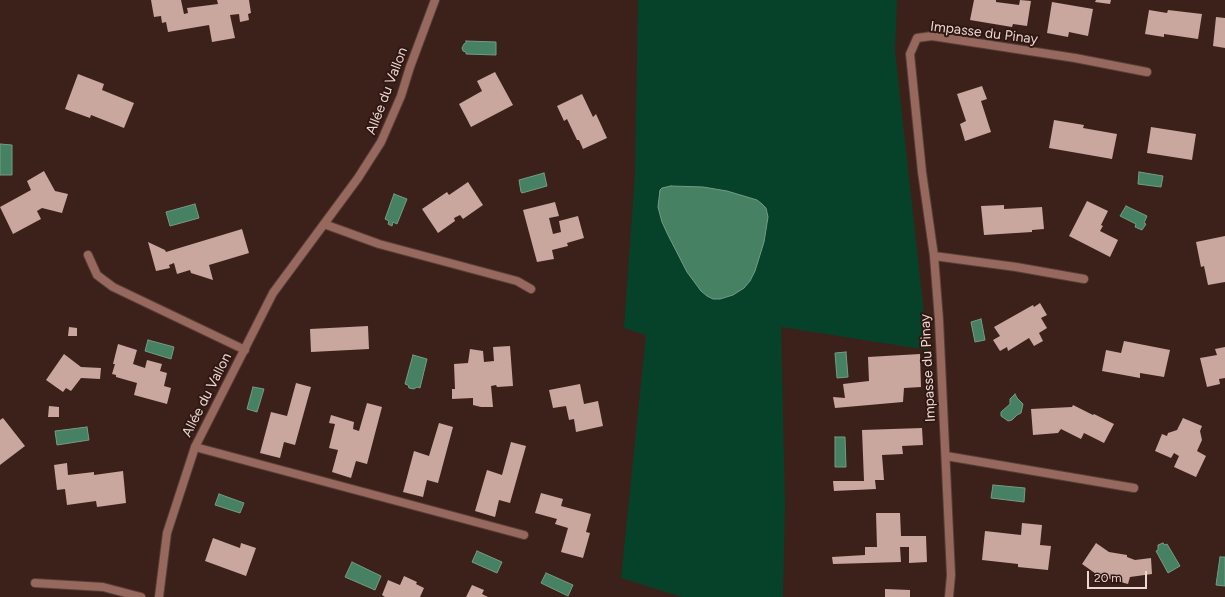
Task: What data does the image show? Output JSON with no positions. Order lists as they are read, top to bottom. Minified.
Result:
{"streets":{"street":["Impasse du Pinay","Allée du Vallon"]},"scale_bar":"20 m"}
